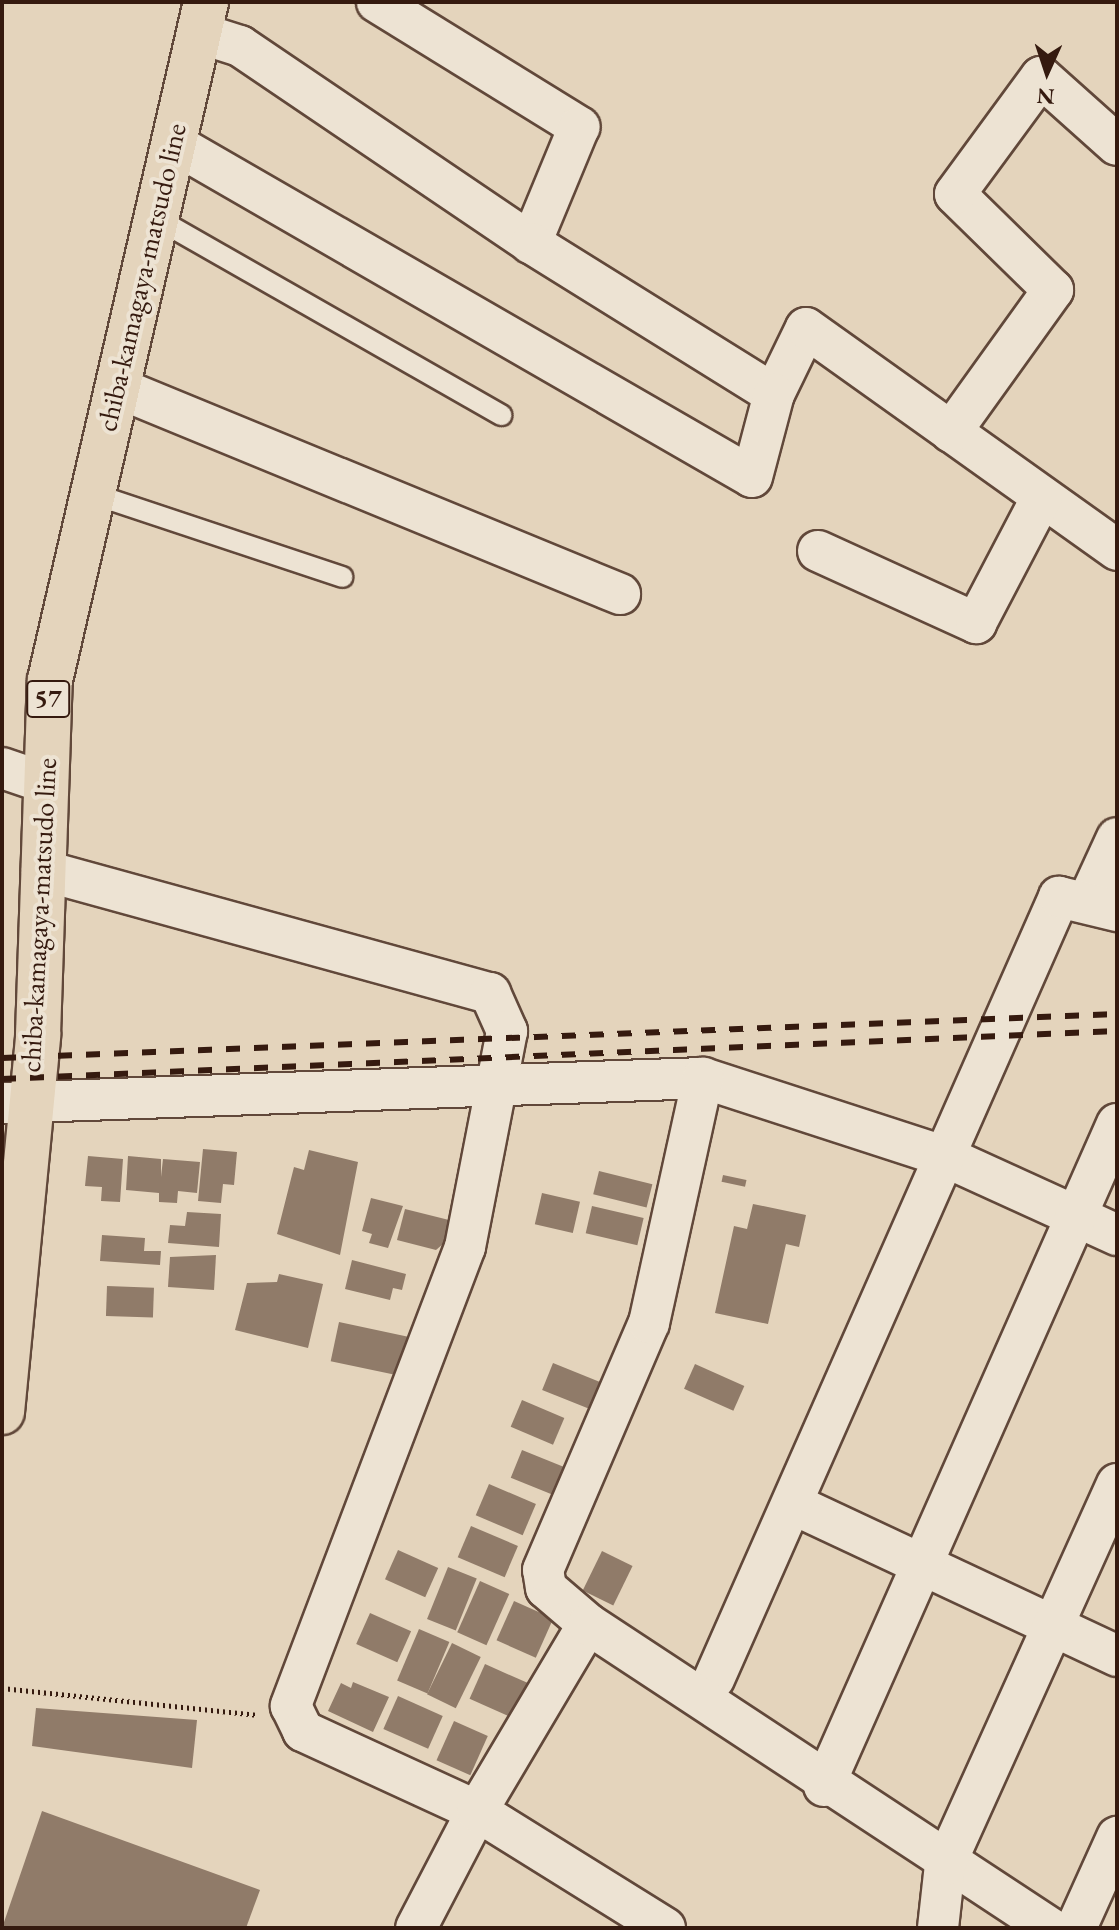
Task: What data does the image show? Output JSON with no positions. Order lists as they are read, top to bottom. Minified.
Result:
{"streets":{"main road":["chiba-kamagaya-matsudo line","57"]},"north":"bottom"}
